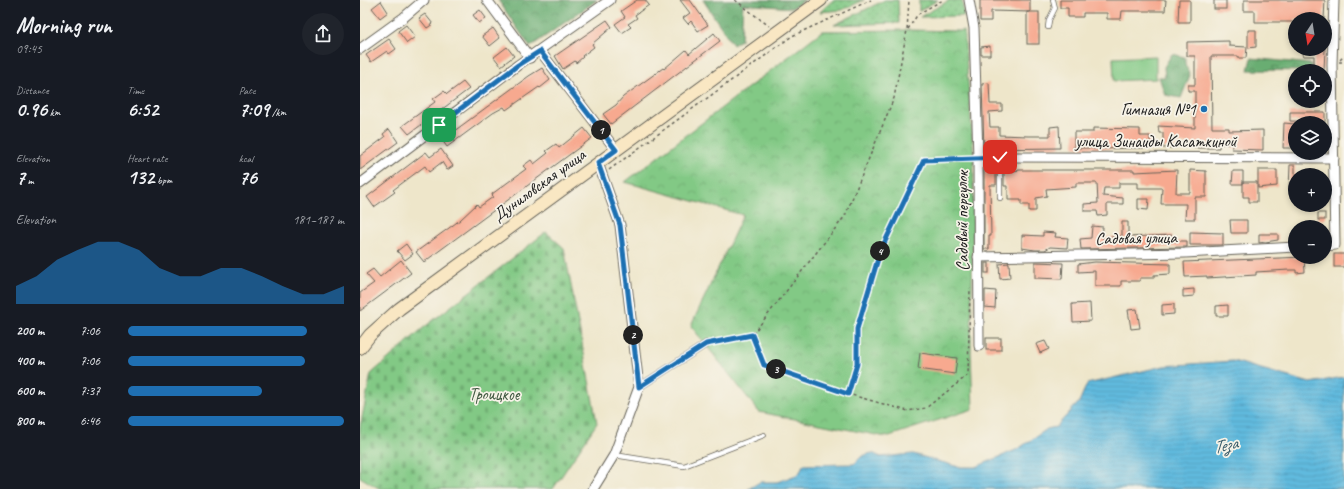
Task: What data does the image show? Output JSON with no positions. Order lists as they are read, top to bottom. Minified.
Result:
{"streets":{"main road":["Дуниловская улица"],"street":["улица Зинаиды Касаткиной","Садовый переулок","Садовая улица"]},"crossings":[["улица Зинаиды Касаткиной","Садовый переулок"],["Садовый переулок","Садовая улица"]],"water":["Теза"],"parks":["Троицкое"],"places":["Гимназия №1"],"north":"bottom","page":{"heading":["Morning run","09:45"],"map_buttons":["+","−"],"stats":[["Distance","0.96 km"],["Time","6:52"],["Pace","7:09 /km"],["Elevation","7 m"],["Heart rate","132 bpm"],["kcal","76"]],"pins":["1","4","2","3"],"chart":["Elevation","181–187 m"],"list":[{"name":"200 m","note":"7:06"},{"name":"400 m","note":"7:06"},{"name":"600 m","note":"7:37"},{"name":"800 m","note":"6:46"}]}}
